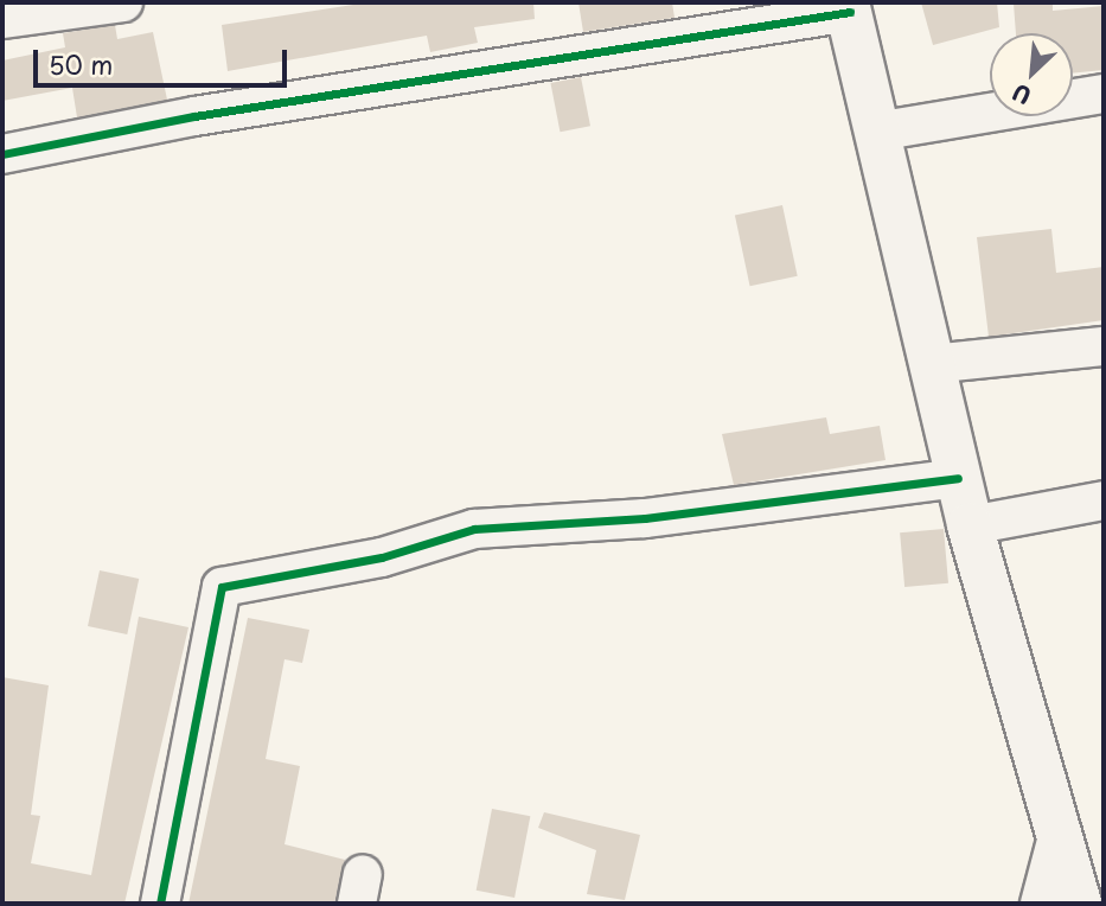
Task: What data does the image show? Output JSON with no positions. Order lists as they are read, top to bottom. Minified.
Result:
{"scale_bar":"50 m","north":"bottom left"}
